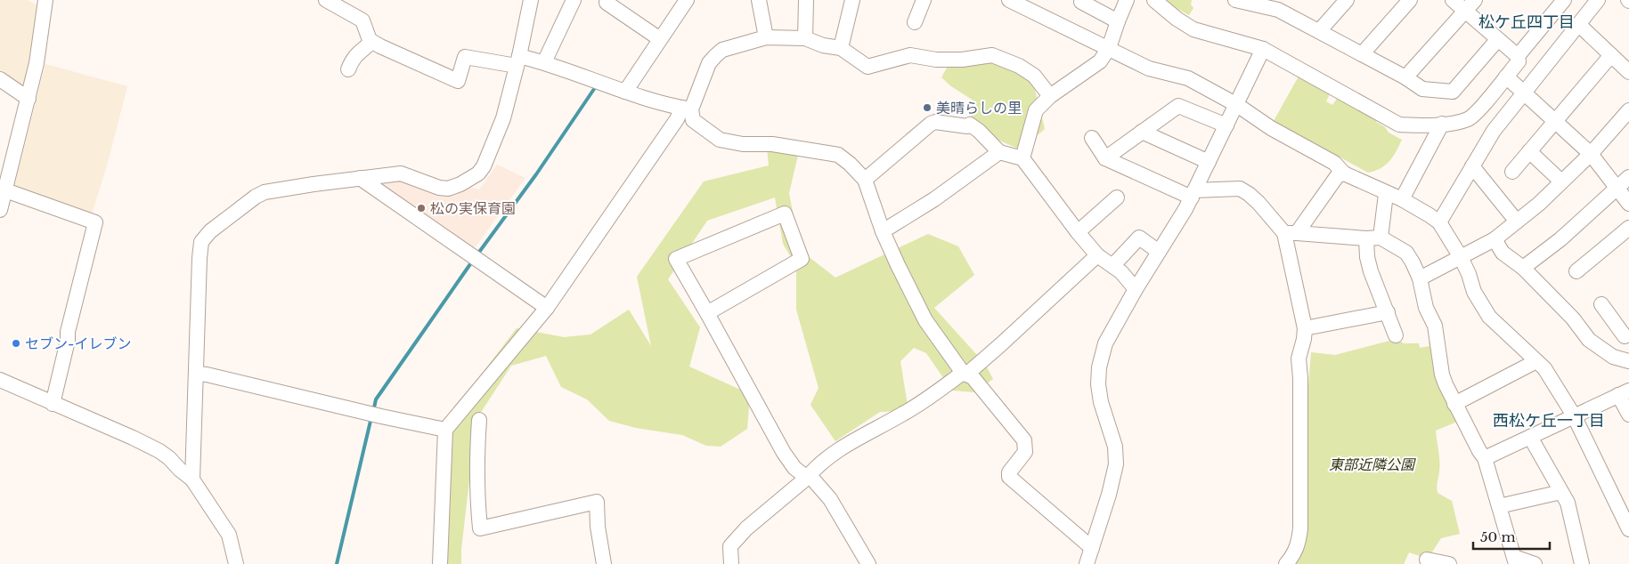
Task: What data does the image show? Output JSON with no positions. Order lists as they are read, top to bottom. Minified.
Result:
{"districts":["松ケ丘四丁目","西松ケ丘一丁目"],"parks":["東部近隣公園"],"places":["美晴らしの里","松の実保育園","セブン-イレブン"],"scale_bar":"50 m"}
